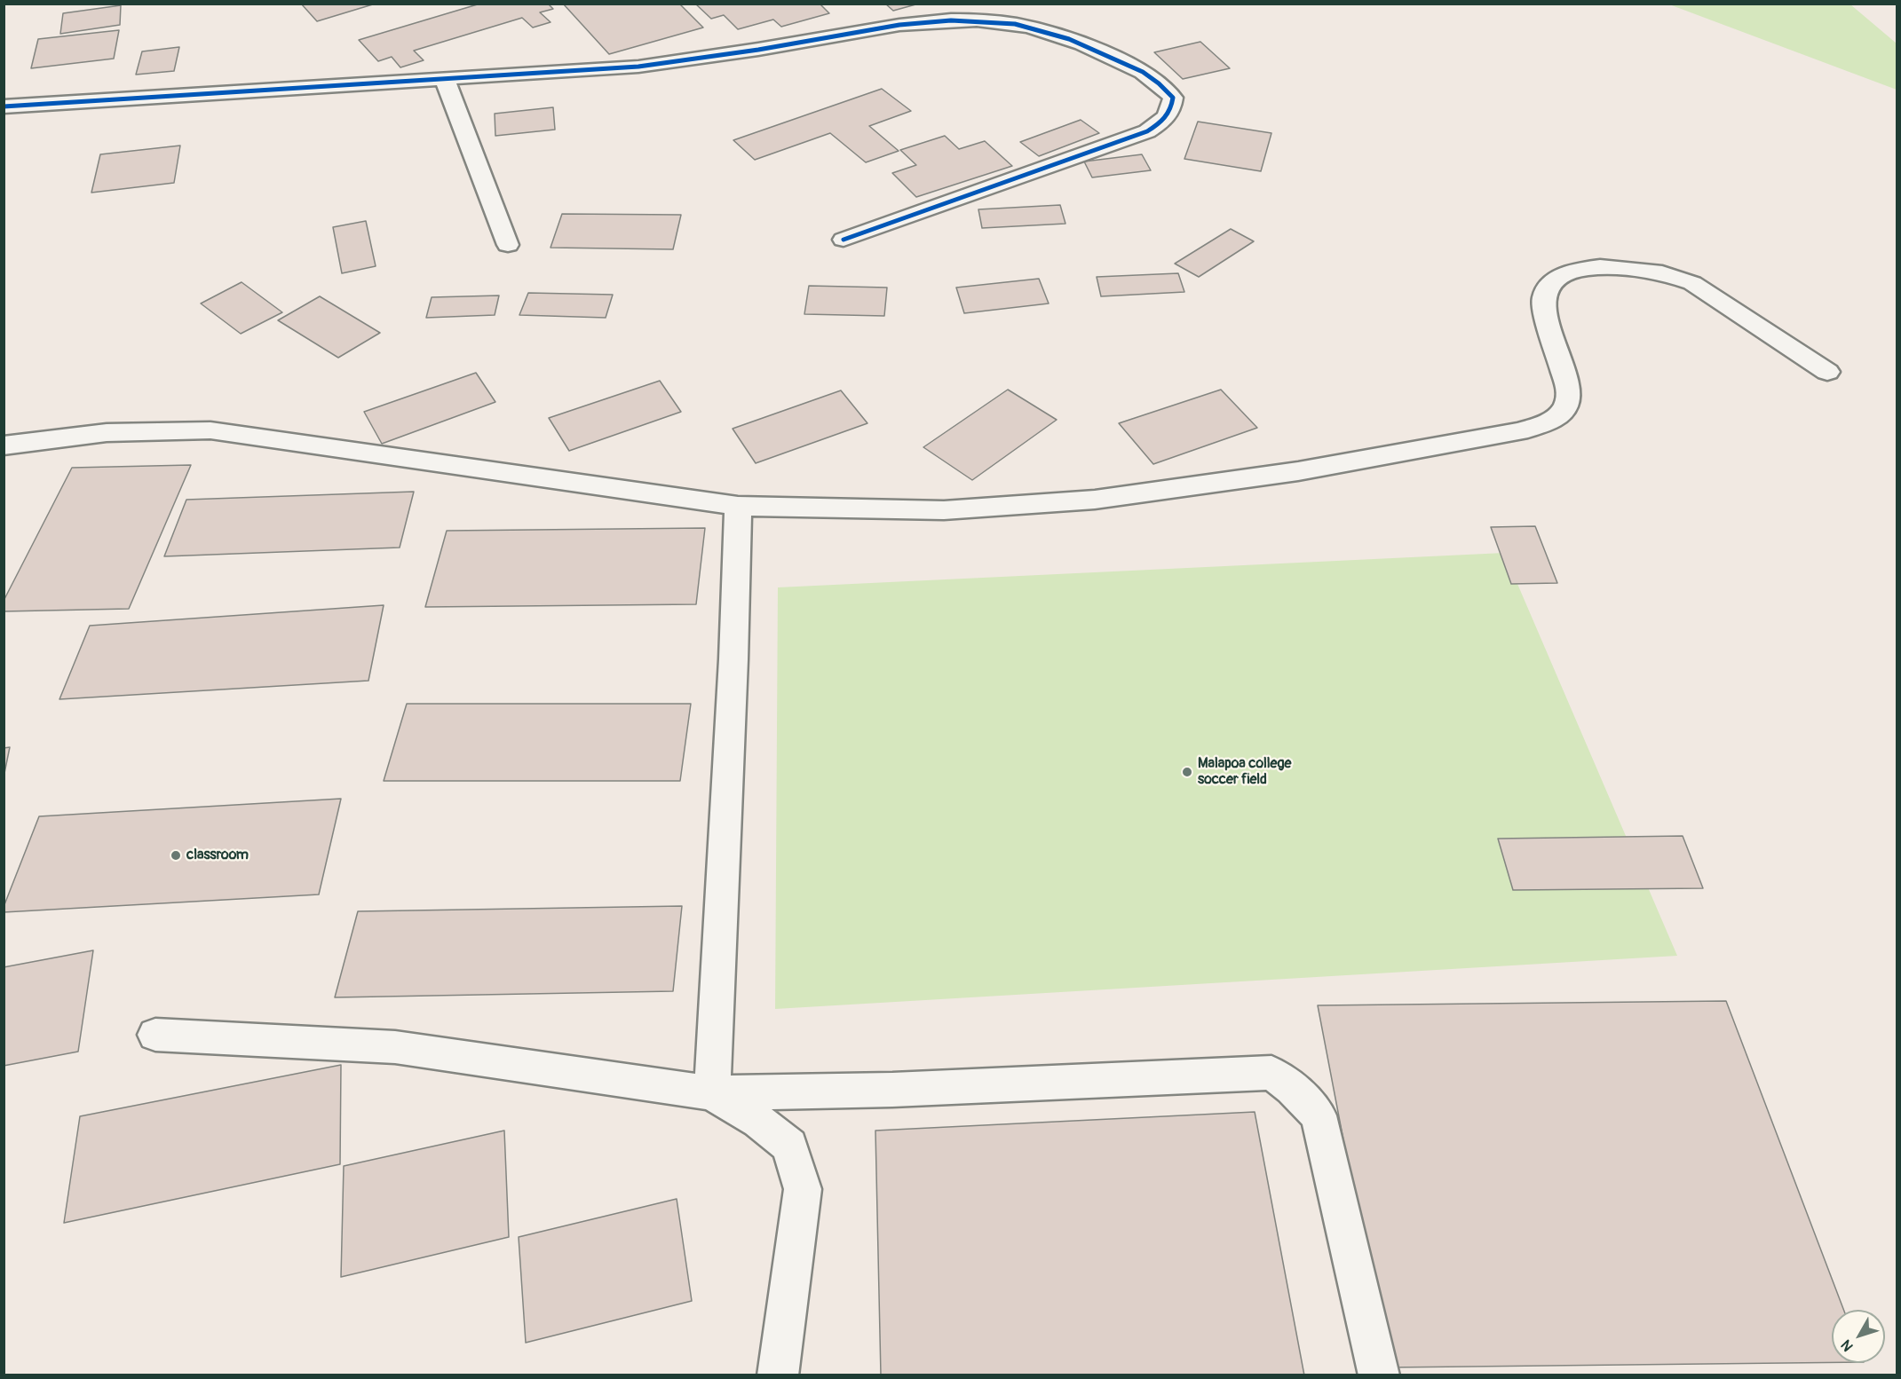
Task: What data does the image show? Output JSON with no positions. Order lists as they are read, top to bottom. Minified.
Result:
{"places":["Malapoa college soccer field","classroom"],"north":"bottom left"}
